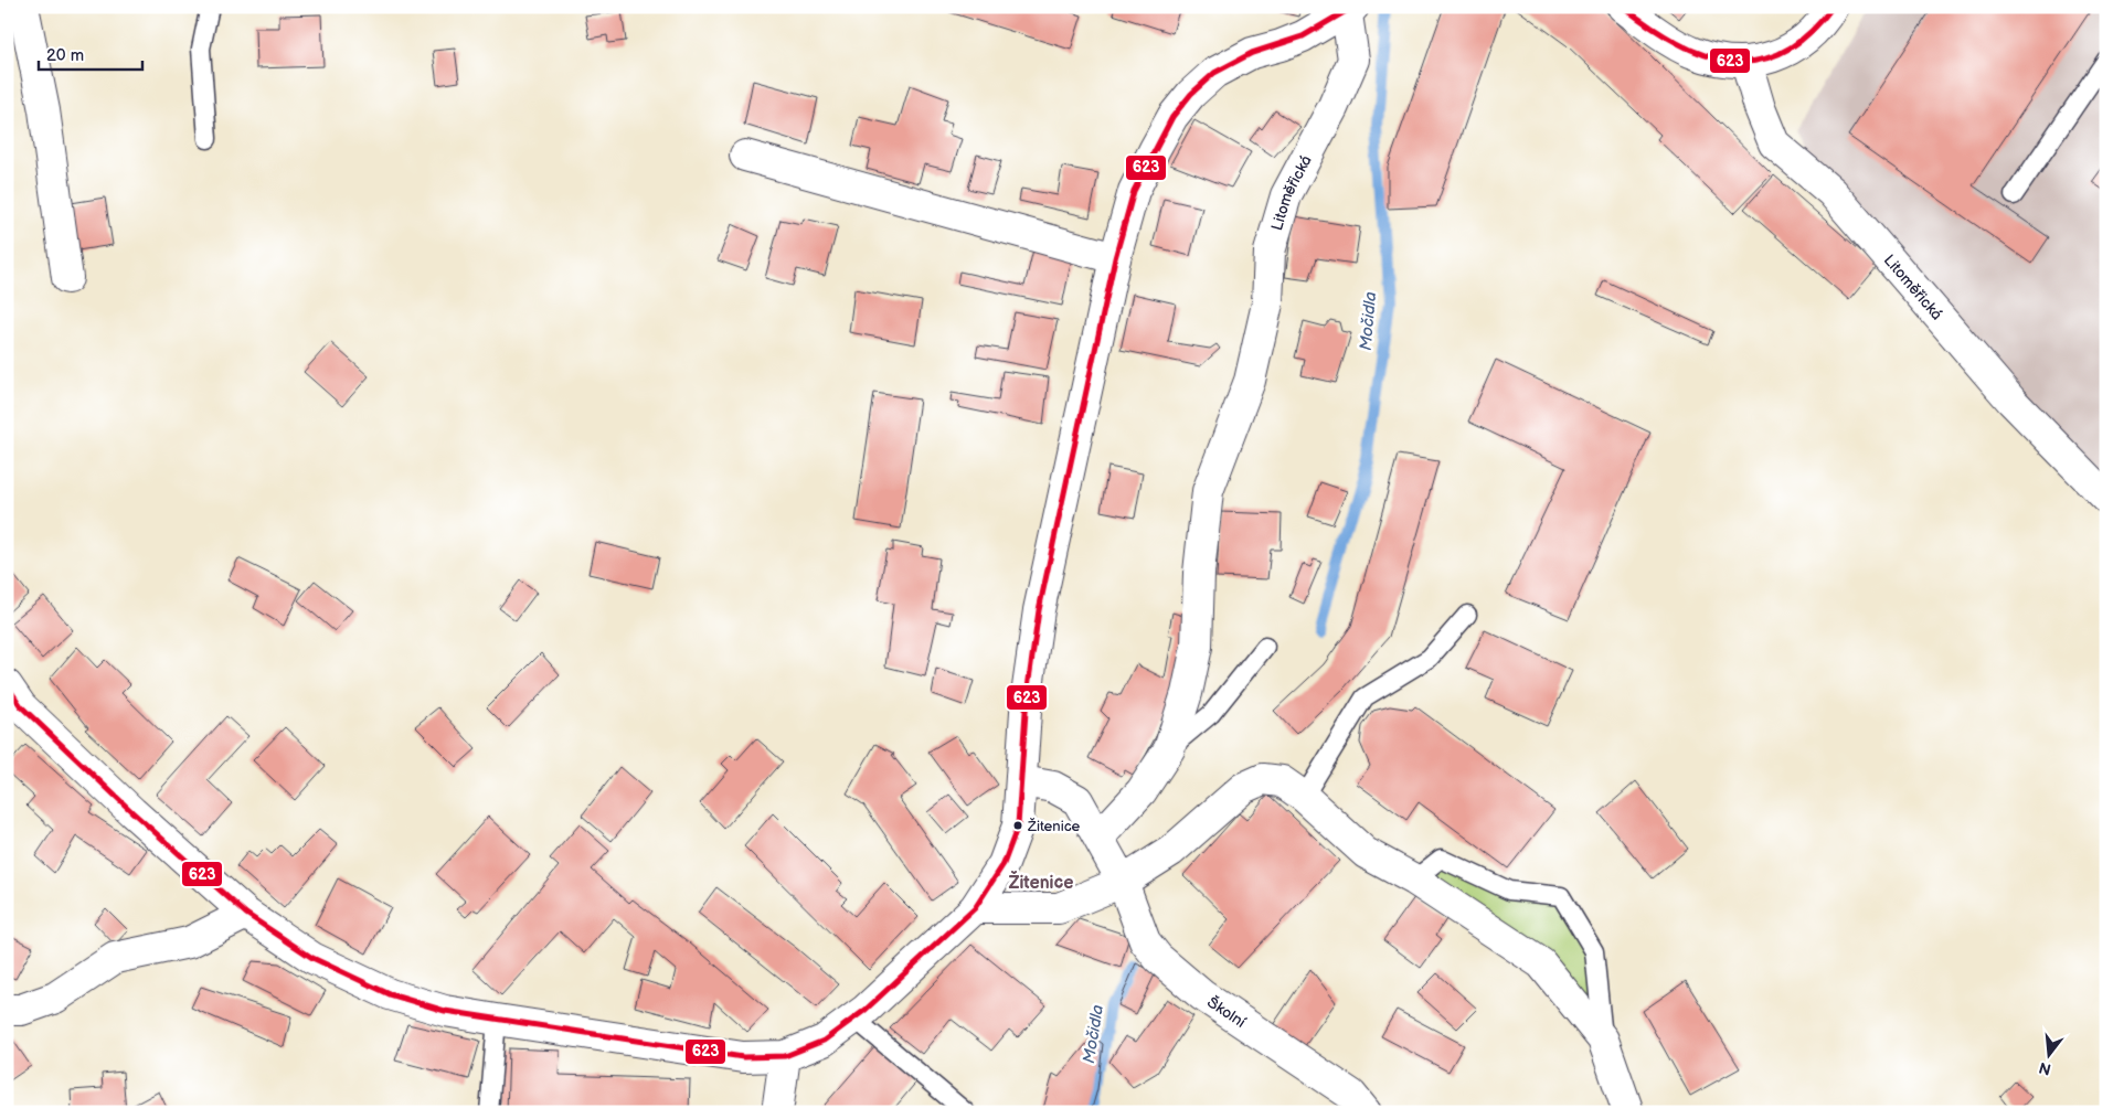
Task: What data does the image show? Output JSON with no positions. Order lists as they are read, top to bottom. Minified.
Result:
{"streets":{"street":["Litoměřická","Školní"]},"crossings":[["Litoměřická","Školní"]],"districts":["Žitenice"],"water":["Močidla"],"places":["Žitenice"],"lines":["transit line 623"],"scale_bar":"20 m","north":"bottom"}
